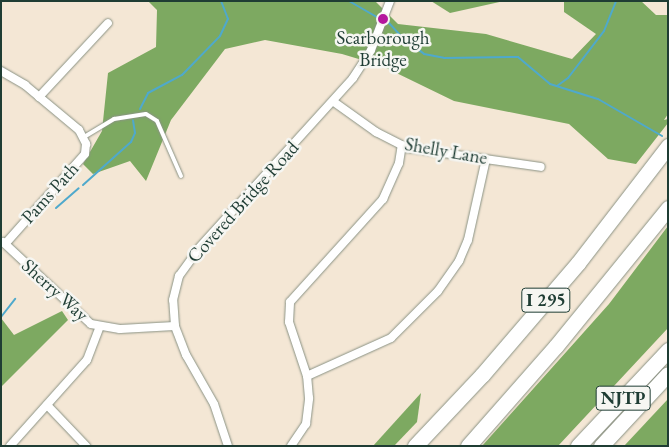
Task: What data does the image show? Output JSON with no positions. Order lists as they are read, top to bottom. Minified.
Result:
{"streets":{"highway":["I 295","NJTP"],"street":["Shelly Lane","Pams Path","Covered Bridge Road","Sherry Way"]},"crossings":[["Shelly Lane","Covered Bridge Road"],["Pams Path","Sherry Way"],["Covered Bridge Road","Sherry Way"]],"places":["Scarborough Bridge"]}
